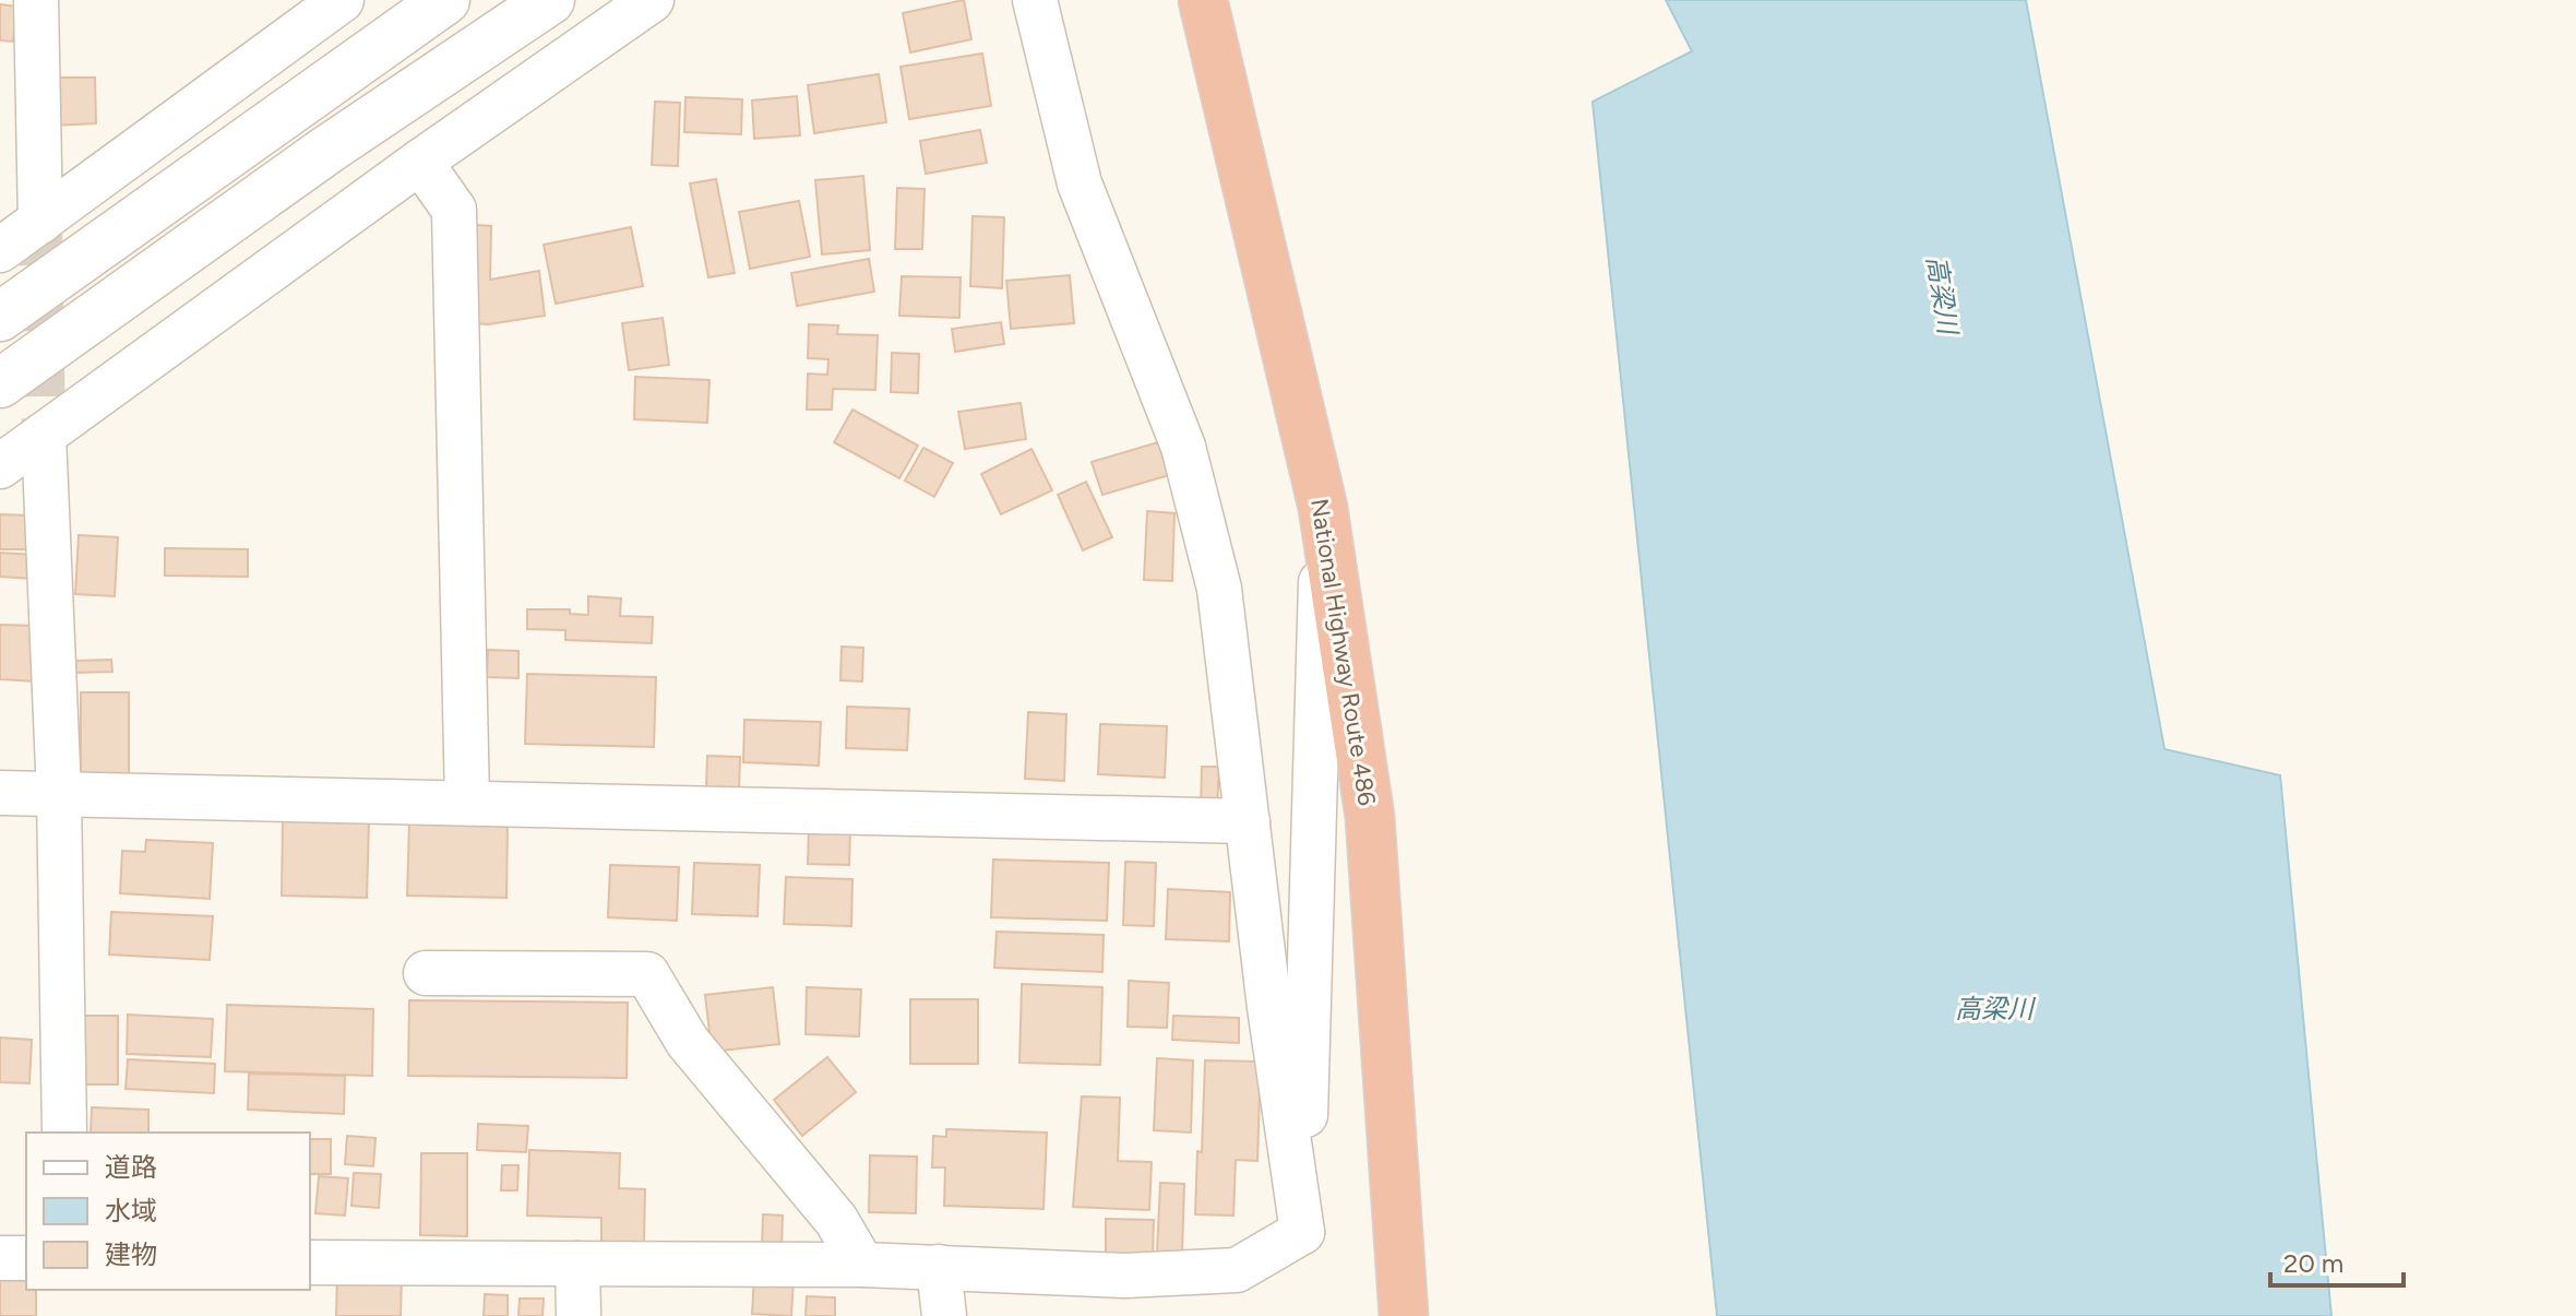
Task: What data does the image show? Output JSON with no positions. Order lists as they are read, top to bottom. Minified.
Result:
{"streets":{"highway":["National Highway Route 486"]},"water":["高梁川"],"legend":["道路","水域","建物"],"scale_bar":"20 m"}
